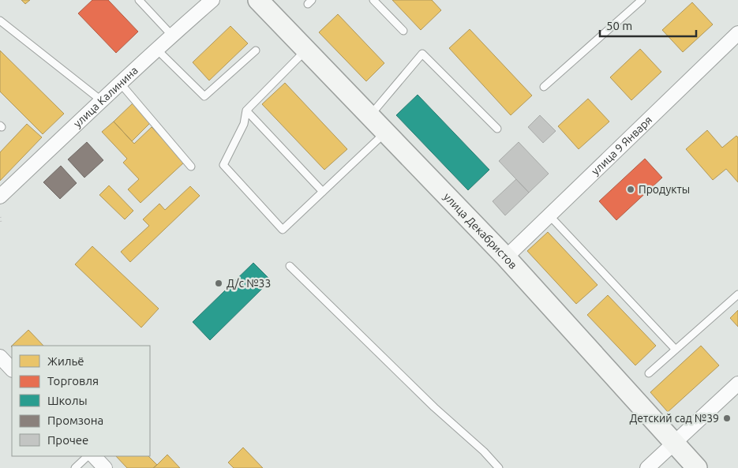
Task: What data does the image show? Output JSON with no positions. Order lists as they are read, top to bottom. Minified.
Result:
{"streets":{"main road":["улица Декабристов"],"street":["улица Калинина","улица 9 Января"]},"crossings":[["улица 9 Января","улица Декабристов"]],"places":["Продукты","Д/с №33","Детский сад №39"],"legend":["Жильё","Торговля","Школы","Промзона","Прочее"],"scale_bar":"50 m"}
